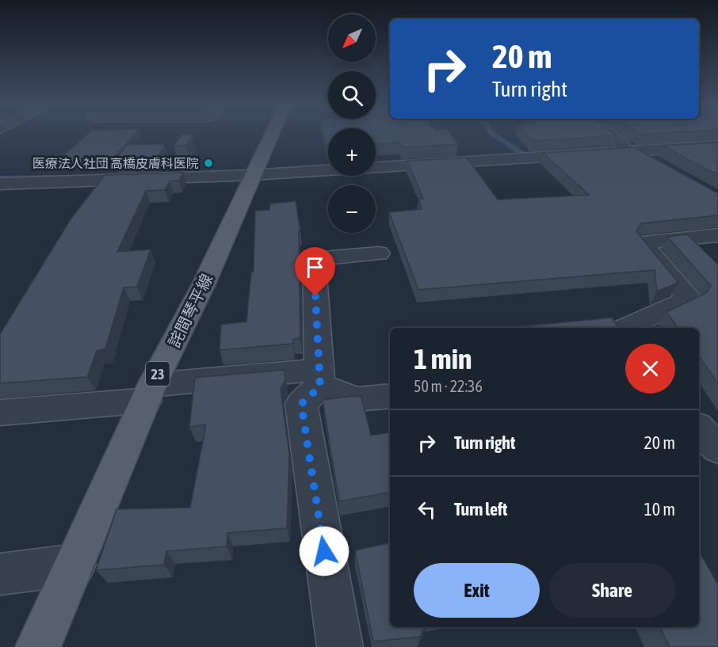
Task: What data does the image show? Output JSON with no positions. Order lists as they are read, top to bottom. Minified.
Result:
{"streets":{"main road":["詫間琴平線","23"]},"places":["医療法人社団 高橋皮膚科医院"],"north":"bottom left","page":{"map_buttons":["+","−"],"turn":["20 m","Turn right"],"heading":["1 min","50 m · 22:36"],"list":[{"name":"Turn right","value":"20 m"},{"name":"Turn left","value":"10 m"}],"buttons":["Exit","Share"]}}
